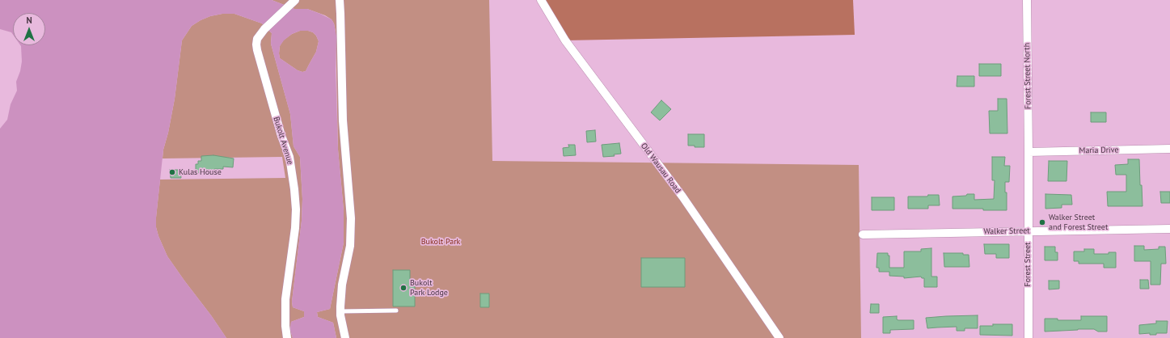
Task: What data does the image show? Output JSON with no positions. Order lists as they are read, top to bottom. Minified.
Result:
{"streets":{"street":["Forest Street North","Bukolt Avenue","Maria Drive","Old Wausau Road","Walker Street","Forest Street"]},"crossings":[["Forest Street North","Maria Drive"],["Forest Street North","Forest Street"],["Maria Drive","Forest Street"],["Walker Street","Forest Street"]],"parks":["Bukolt Park"],"places":["Kulas House","Walker Street and Forest Street","Bukolt Park Lodge"],"north":"top"}
